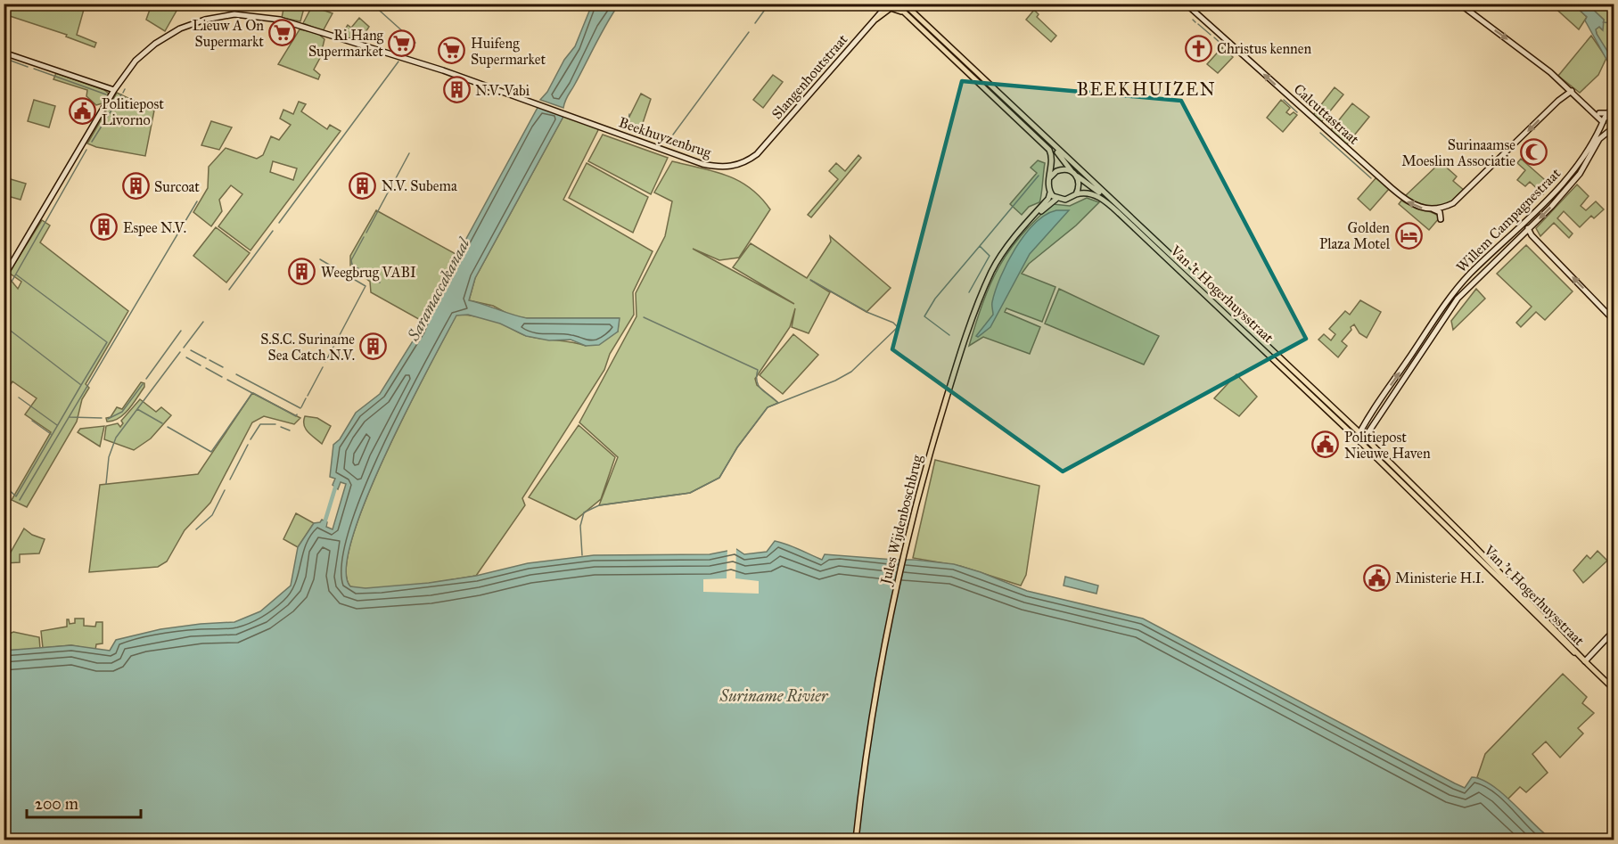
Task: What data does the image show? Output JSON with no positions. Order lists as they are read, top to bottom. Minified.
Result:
{"streets":{"main road":["Van 't Hogerhuysstraat","Jules Wijdenboschbrug"],"street":["Slangenhoutstraat","Calcuttastraat","Beekhuyzenbrug","Willem Campagnestraat"]},"crossings":[["Slangenhoutstraat","Beekhuyzenbrug"],["Willem Campagnestraat","Van 't Hogerhuysstraat"],["Van 't Hogerhuysstraat","Jules Wijdenboschbrug"]],"one_way":["Calcuttastraat"],"districts":["BEEKHUIZEN"],"water":["Saramaccakanaal","Suriname Rivier"],"places":{"supermarket":["Lieuw A On Supermarkt","Ri Hang Supermarket","Huifeng Supermarket"],"church":["Christus kennen"],"building":["N.V. Vabi","N.V. Subema","Surcoat","Espee N.V.","Weegbrug VABI","S.S.C. Suriname Sea Catch N.V."],"public building":["Politiepost Livorno","Politiepost Nieuwe Haven","Ministerie H.I."],"mosque":["Surinaamse Moeslim Associatie"],"hotel":["Golden Plaza Motel"]},"scale_bar":"200 m"}
